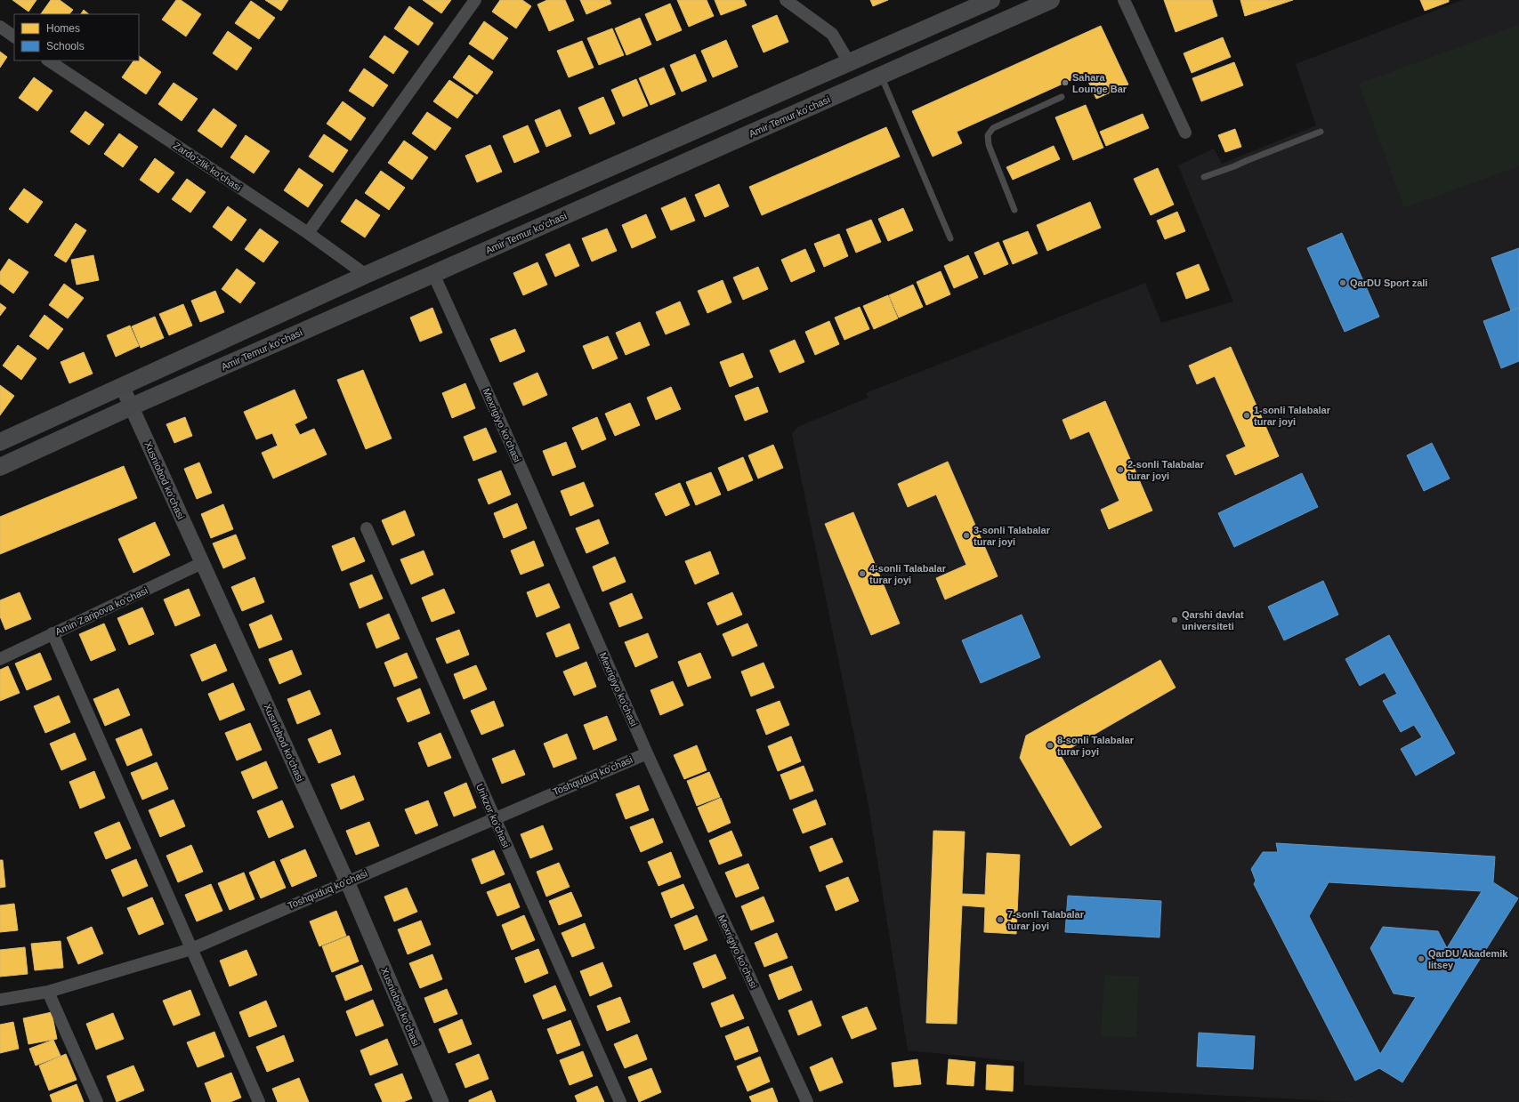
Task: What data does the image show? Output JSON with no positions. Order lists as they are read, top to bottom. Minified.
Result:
{"streets":{"main road":["Amir Temur ko'chasi"],"street":["Zardo'zlik ko'chasi","Mexrigiyo ko'chasi","Xusniobod ko'chasi","Amin Zaripova ko'chasi","Toshquduq ko'chasi","Urikzor ko'chasi"]},"crossings":[["Amir Temur ko'chasi","Mexrigiyo ko'chasi"],["Amir Temur ko'chasi","Xusniobod ko'chasi"],["Mexrigiyo ko'chasi","Toshquduq ko'chasi"],["Xusniobod ko'chasi","Amin Zaripova ko'chasi"],["Xusniobod ko'chasi","Toshquduq ko'chasi"],["Toshquduq ko'chasi","Urikzor ko'chasi"]],"places":["Sahara Lounge Bar","QarDU Sport zali","1-sonli Talabalar turar joyi","2-sonli Talabalar turar joyi","3-sonli Talabalar turar joyi","4-sonli Talabalar turar joyi","Qarshi davlat universiteti","8-sonli Talabalar turar joyi","7-sonli Talabalar turar joyi","QarDU Akademik litsey"],"legend":["Homes","Schools"]}
